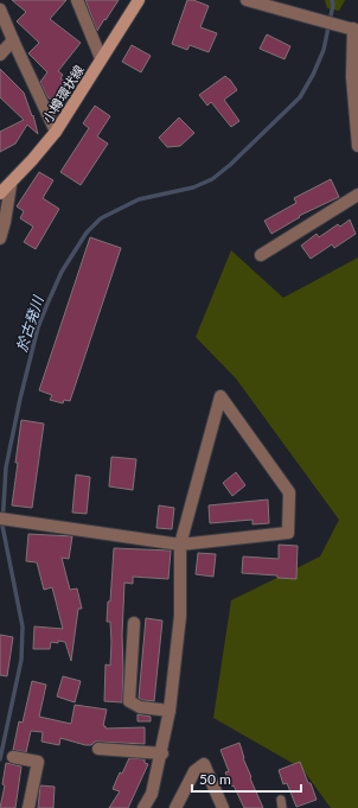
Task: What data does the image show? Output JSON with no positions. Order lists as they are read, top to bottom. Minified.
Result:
{"streets":{"main road":["小樽環状線"]},"water":["於古発川"],"scale_bar":"50 m"}
